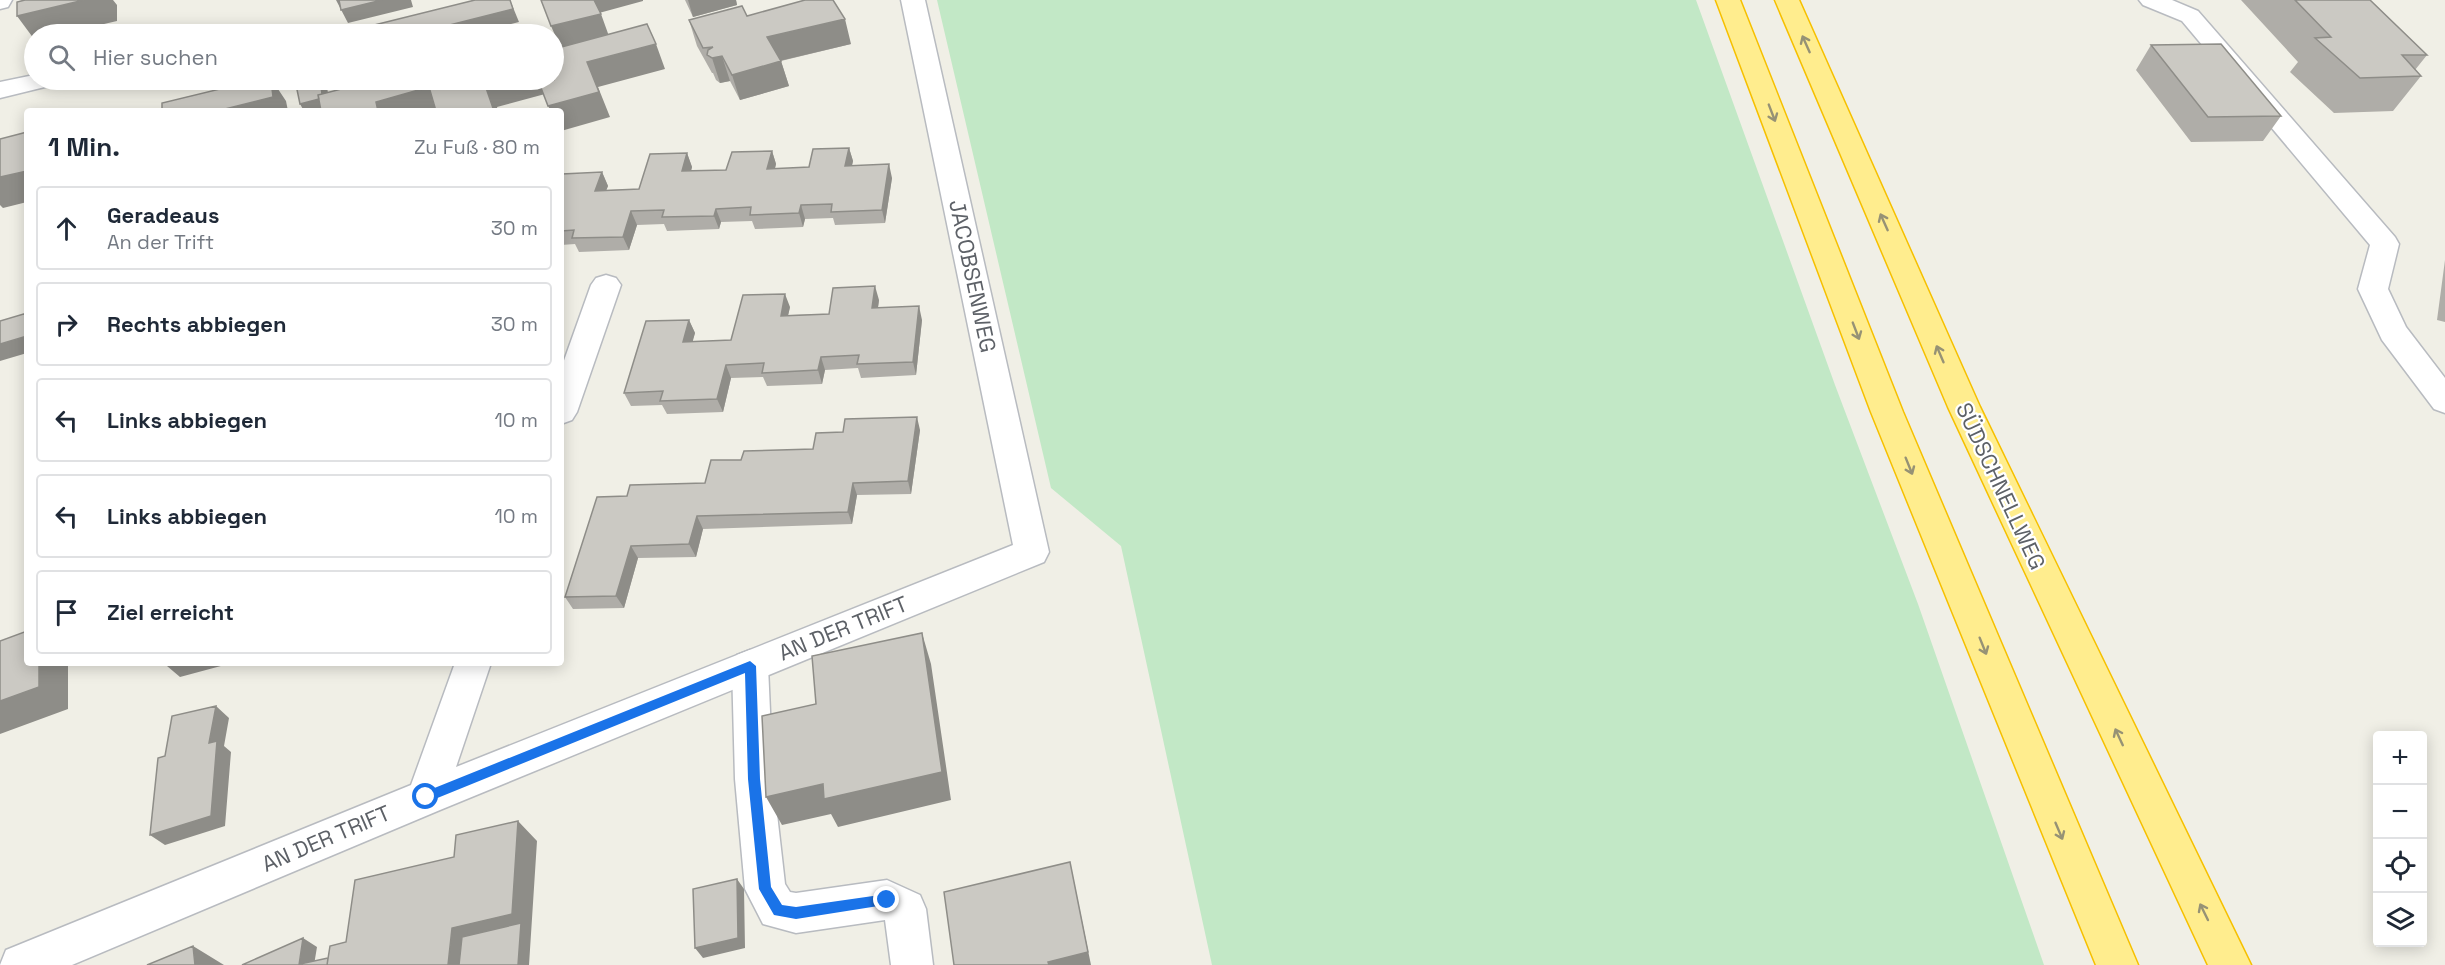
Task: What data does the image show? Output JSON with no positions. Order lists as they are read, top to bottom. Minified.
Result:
{"streets":{"highway":["SÜDSCHNELLWEG"],"street":["JACOBSENWEG","AN DER TRIFT"]},"crossings":[["JACOBSENWEG","AN DER TRIFT"]],"page":{"search":"Hier suchen","heading":["1 Min.","Zu Fuß · 80 m"],"list":[["Geradeaus","An der Trift","30 m"],["Rechts abbiegen","30 m"],["Links abbiegen","10 m"],["Links abbiegen","10 m"],"Ziel erreicht"],"map_buttons":["+","−"]}}
